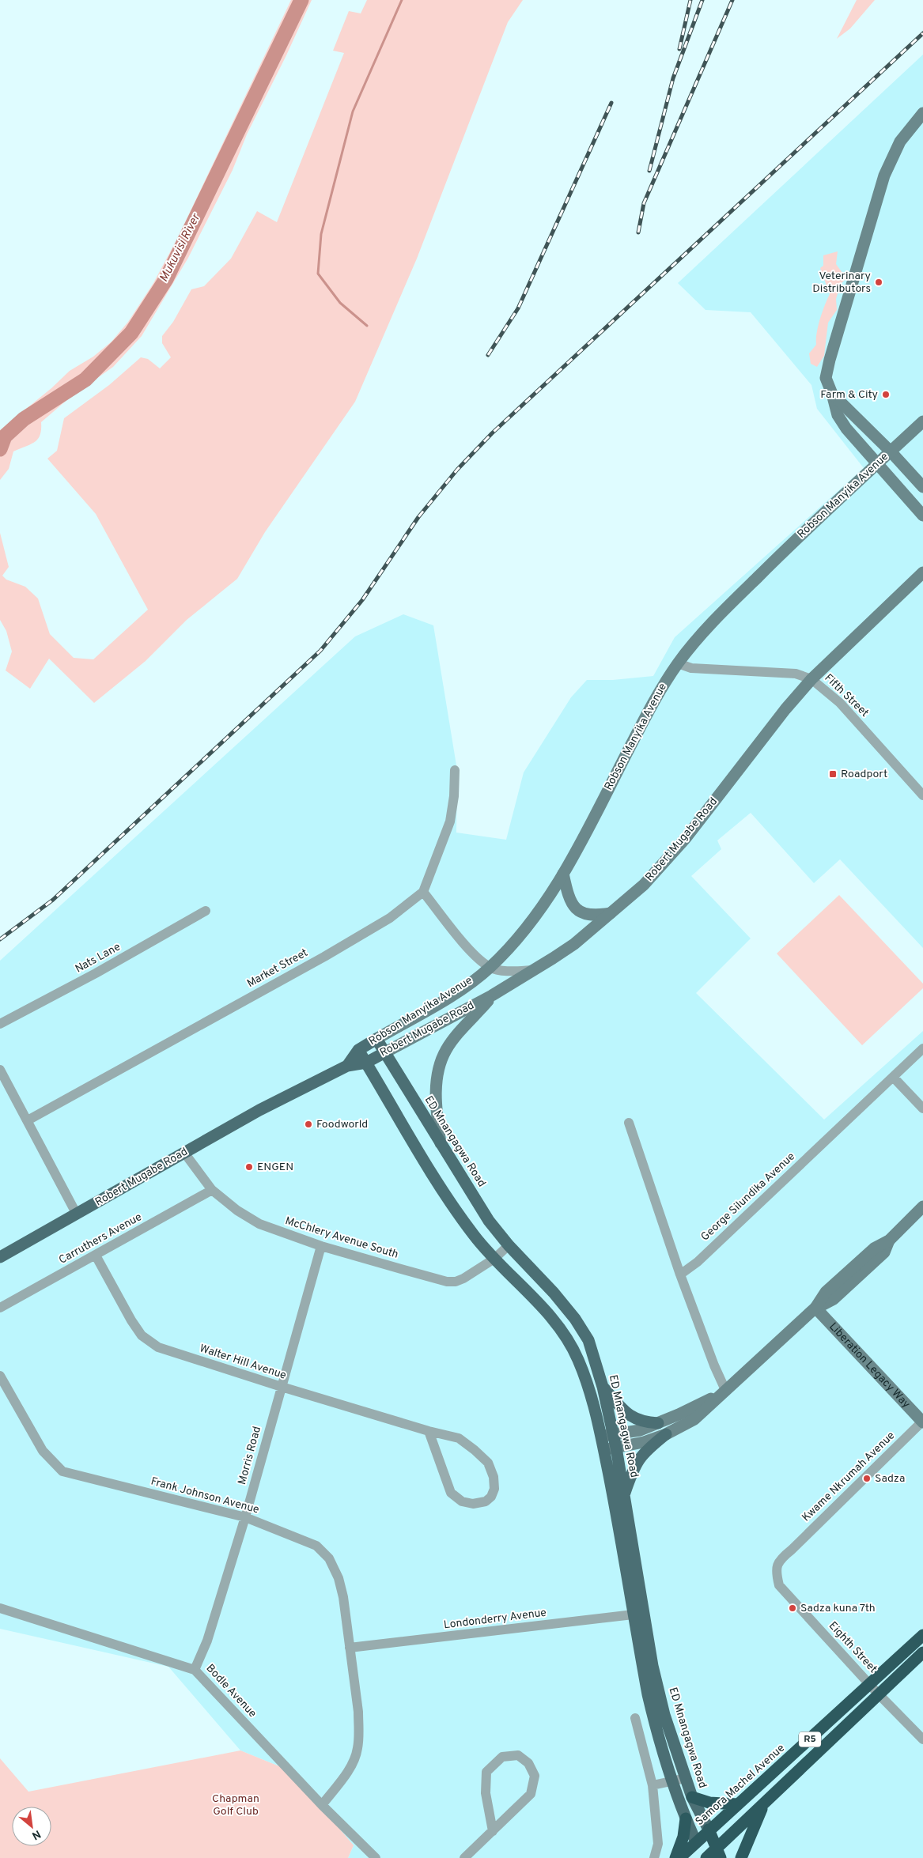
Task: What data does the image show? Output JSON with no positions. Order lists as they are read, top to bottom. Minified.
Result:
{"streets":{"highway":["ED Mnangagwa Road","R5","Samora Machel Avenue"],"main road":["Robson Manyika Avenue","Robert Mugabe Road","Liberation Legacy Way"],"street":["Fifth Street","Nats Lane","Market Street","George Silundika Avenue","McChlery Avenue South","Carruthers Avenue","Walter Hill Avenue","Morris Road","Kwame Nkrumah Avenue","Frank Johnson Avenue","Londonderry Avenue","Eighth Street","Bodle Avenue"]},"crossings":[["Robson Manyika Avenue","Fifth Street"],["Robson Manyika Avenue","Robert Mugabe Road"],["Robson Manyika Avenue","ED Mnangagwa Road"],["Fifth Street","Robert Mugabe Road"],["Robert Mugabe Road","ED Mnangagwa Road"],["Robert Mugabe Road","McChlery Avenue South"],["ED Mnangagwa Road","McChlery Avenue South"],["ED Mnangagwa Road","Londonderry Avenue"],["ED Mnangagwa Road","Samora Machel Avenue"],["McChlery Avenue South","Carruthers Avenue"],["McChlery Avenue South","Morris Road"],["Carruthers Avenue","Walter Hill Avenue"],["Walter Hill Avenue","Morris Road"],["Liberation Legacy Way","Kwame Nkrumah Avenue"],["Morris Road","Frank Johnson Avenue"],["Morris Road","Bodle Avenue"],["Kwame Nkrumah Avenue","Eighth Street"],["Frank Johnson Avenue","Londonderry Avenue"],["Frank Johnson Avenue","Bodle Avenue"],["Eighth Street","Samora Machel Avenue"]],"water":["Mukuvisi River"],"parks":["Chapman Golf Club"],"places":{"other":["Veterinary Distributors","Farm & City","Foodworld","ENGEN","Sadza","Sadza kuna 7th"],"transit":["Roadport"]},"north":"bottom right"}
